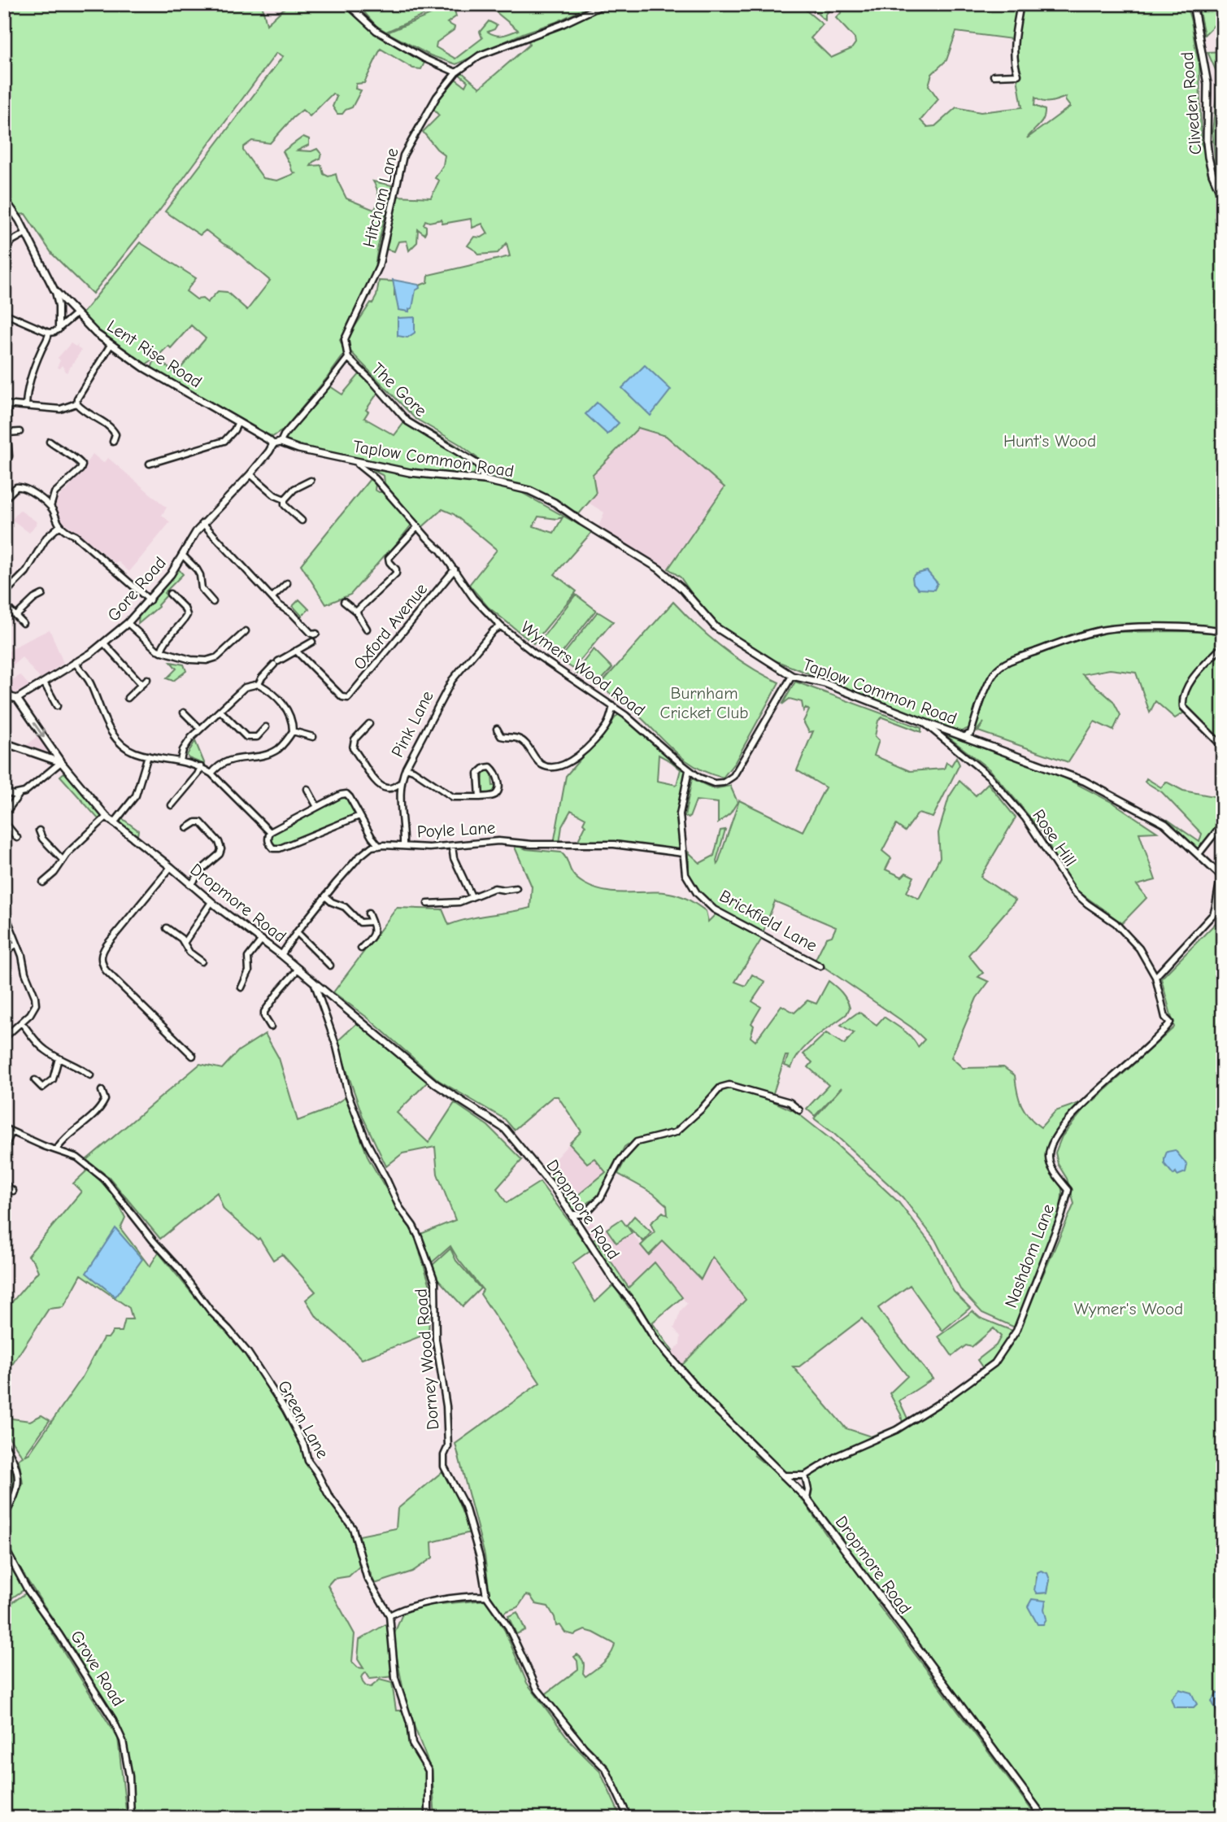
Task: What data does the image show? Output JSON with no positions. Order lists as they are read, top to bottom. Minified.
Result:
{"streets":{"street":["Cliveden Road","Hitcham Lane","Lent Rise Road","The Gore","Taplow Common Road","Gore Road","Oxford Avenue","Wymers Wood Road","Pink Lane","Poyle Lane","Rose Hill","Dropmore Road","Brickfield Lane","Nashdom Lane","Dorney Wood Road","Green Lane","Grove Road"]},"crossings":[["Hitcham Lane","The Gore"],["Lent Rise Road","Gore Road"],["The Gore","Taplow Common Road"],["Taplow Common Road","Wymers Wood Road"],["Taplow Common Road","Rose Hill"],["Gore Road","Dropmore Road"],["Oxford Avenue","Wymers Wood Road"],["Wymers Wood Road","Pink Lane"],["Wymers Wood Road","Brickfield Lane"],["Pink Lane","Poyle Lane"],["Poyle Lane","Brickfield Lane"],["Rose Hill","Nashdom Lane"],["Dropmore Road","Dorney Wood Road"]],"parks":["Hunt's Wood","Burnham Cricket Club","Wymer's Wood"]}
